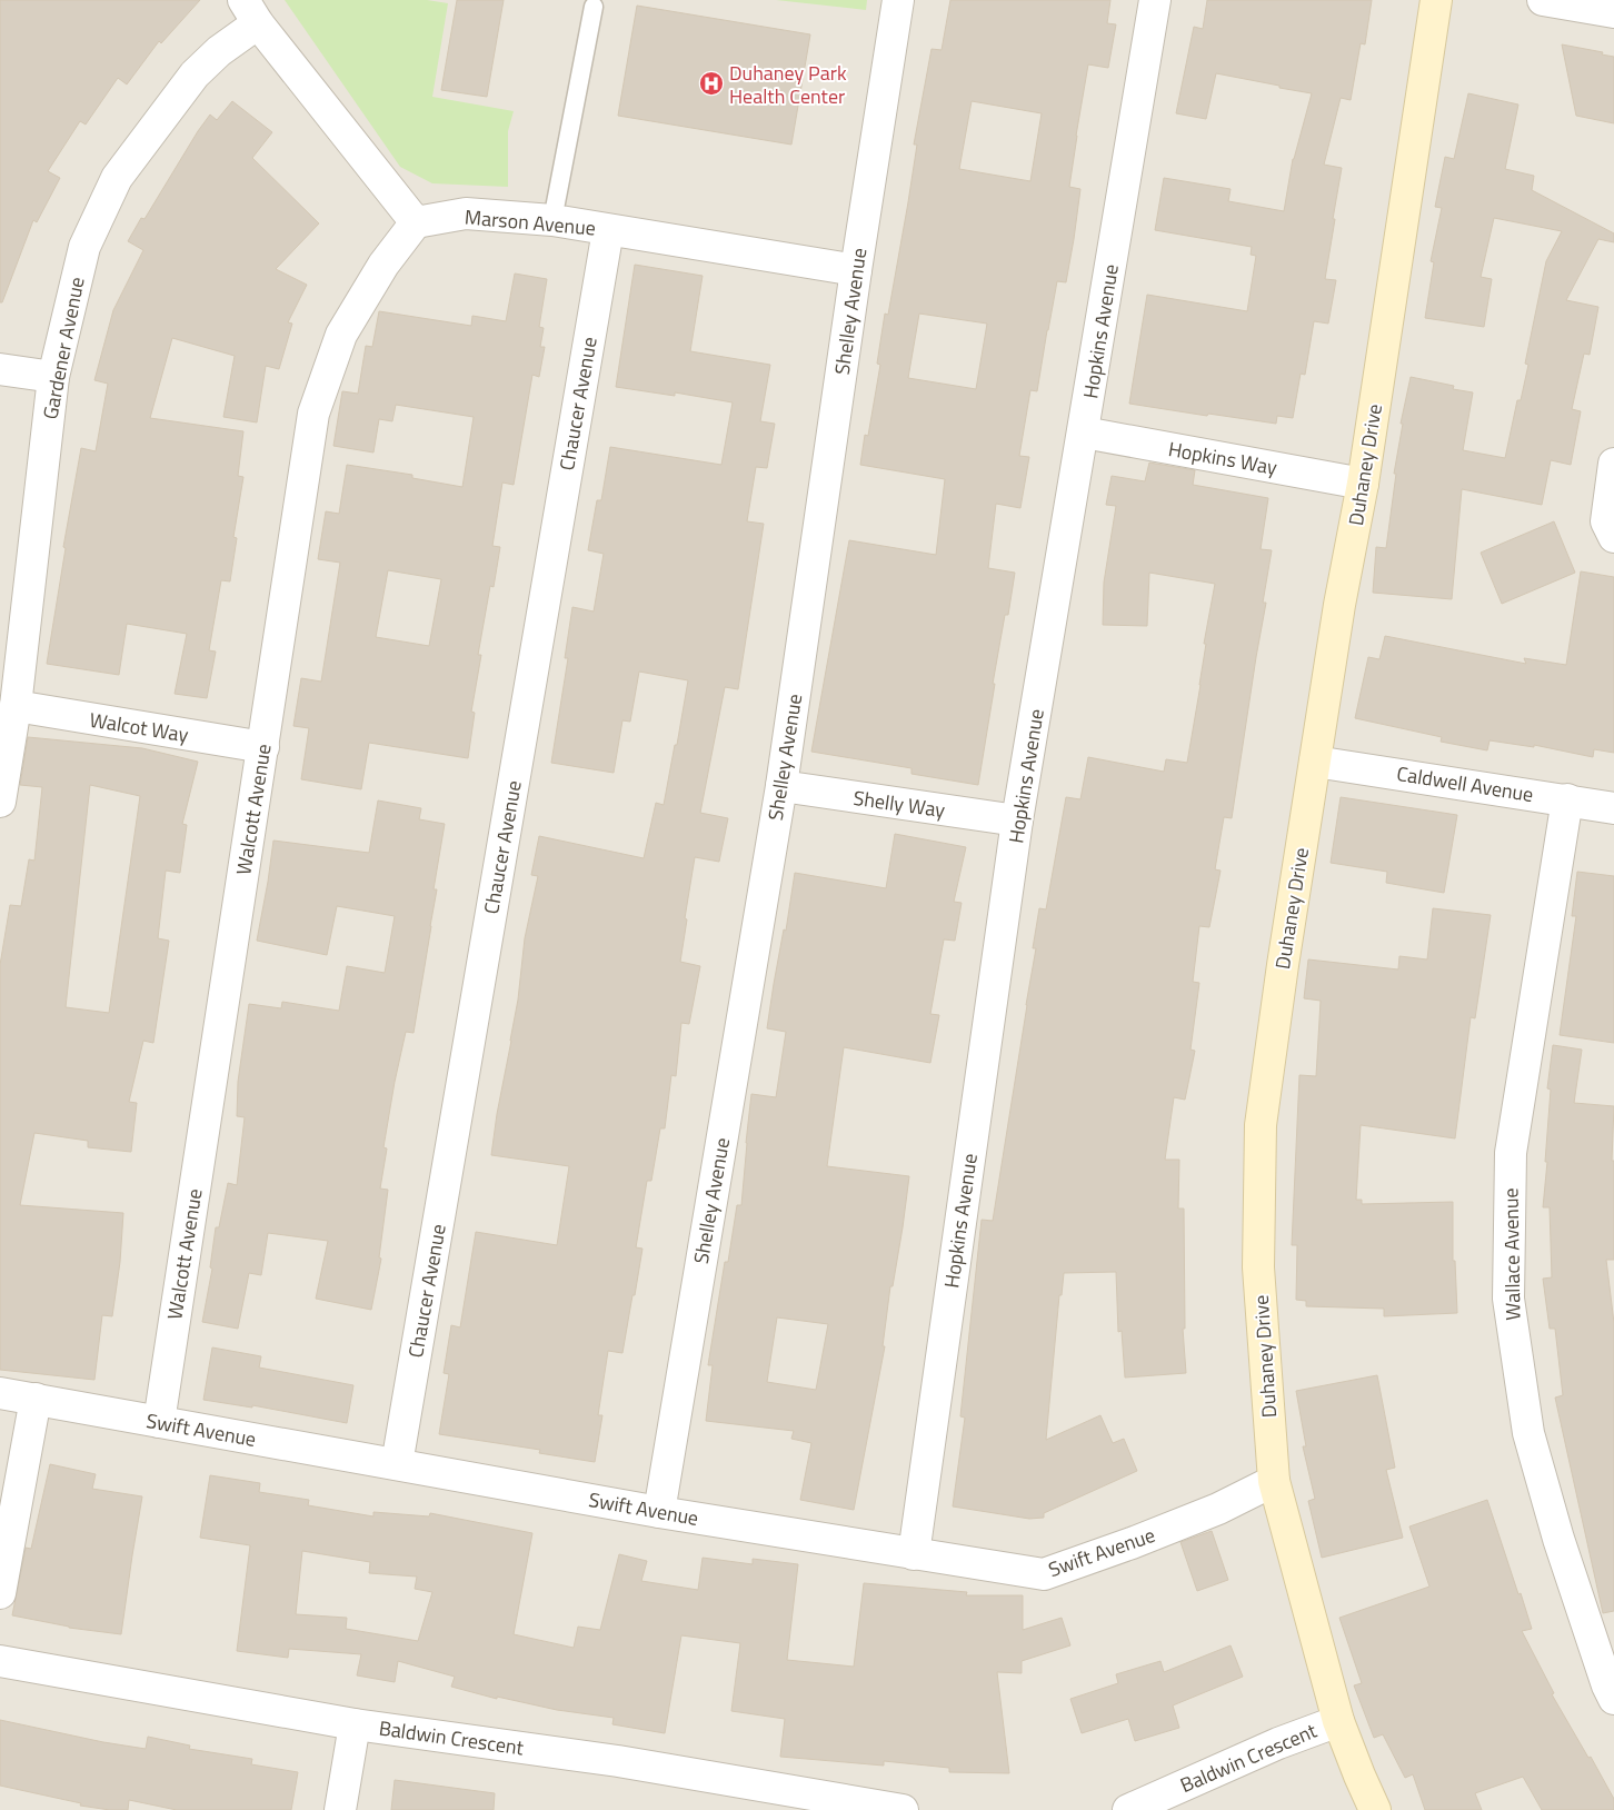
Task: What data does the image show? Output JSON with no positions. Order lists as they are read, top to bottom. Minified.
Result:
{"streets":{"street":["Marson Avenue","Shelley Avenue","Hopkins Avenue","Gardener Avenue","Chaucer Avenue","Hopkins Way","Duhaney Drive","Walcot Way","Caldwell Avenue","Shelly Way","Walcott Avenue","Wallace Avenue","Swift Avenue","Baldwin Crescent"]},"crossings":[["Marson Avenue","Shelley Avenue"],["Marson Avenue","Chaucer Avenue"],["Marson Avenue","Walcott Avenue"],["Shelley Avenue","Shelly Way"],["Shelley Avenue","Swift Avenue"],["Hopkins Avenue","Hopkins Way"],["Hopkins Avenue","Shelly Way"],["Hopkins Avenue","Swift Avenue"],["Gardener Avenue","Walcot Way"],["Chaucer Avenue","Swift Avenue"],["Hopkins Way","Duhaney Drive"],["Duhaney Drive","Caldwell Avenue"],["Duhaney Drive","Swift Avenue"],["Duhaney Drive","Baldwin Crescent"],["Walcot Way","Walcott Avenue"],["Caldwell Avenue","Wallace Avenue"],["Walcott Avenue","Swift Avenue"]],"places":{"hospital":["Duhaney Park Health Center"]}}
